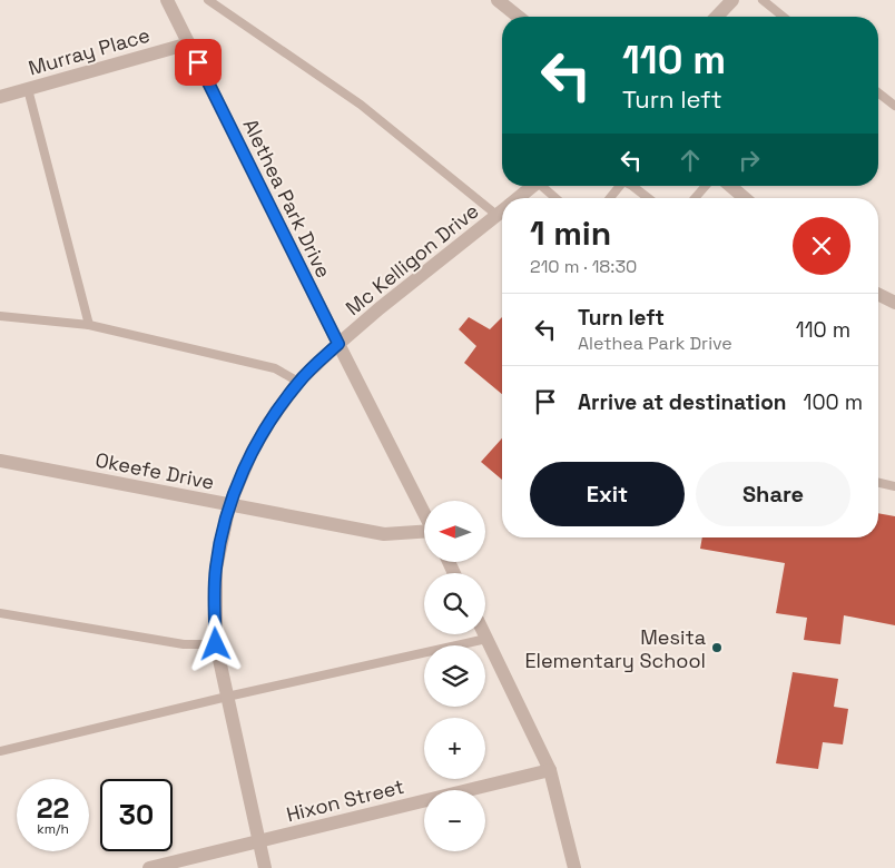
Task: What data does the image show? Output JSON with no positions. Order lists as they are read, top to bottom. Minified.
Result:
{"streets":{"street":["Murray Place","Alethea Park Drive","Mc Kelligon Drive","Okeefe Drive","Hixon Street"]},"crossings":[["Murray Place","Alethea Park Drive"],["Alethea Park Drive","Mc Kelligon Drive"],["Mc Kelligon Drive","Okeefe Drive"],["Mc Kelligon Drive","Hixon Street"]],"places":["Mesita Elementary School"],"north":"left","page":{"turn":["110 m","Turn left"],"heading":["1 min","210 m · 18:30"],"list":[{"name":"Turn left","note":"Alethea Park Drive","value":"110 m"},{"name":"Arrive at destination","value":"100 m"}],"buttons":["Exit","Share"],"map_buttons":["+","−"],"speed":"22 km/h","limit":"30"}}
